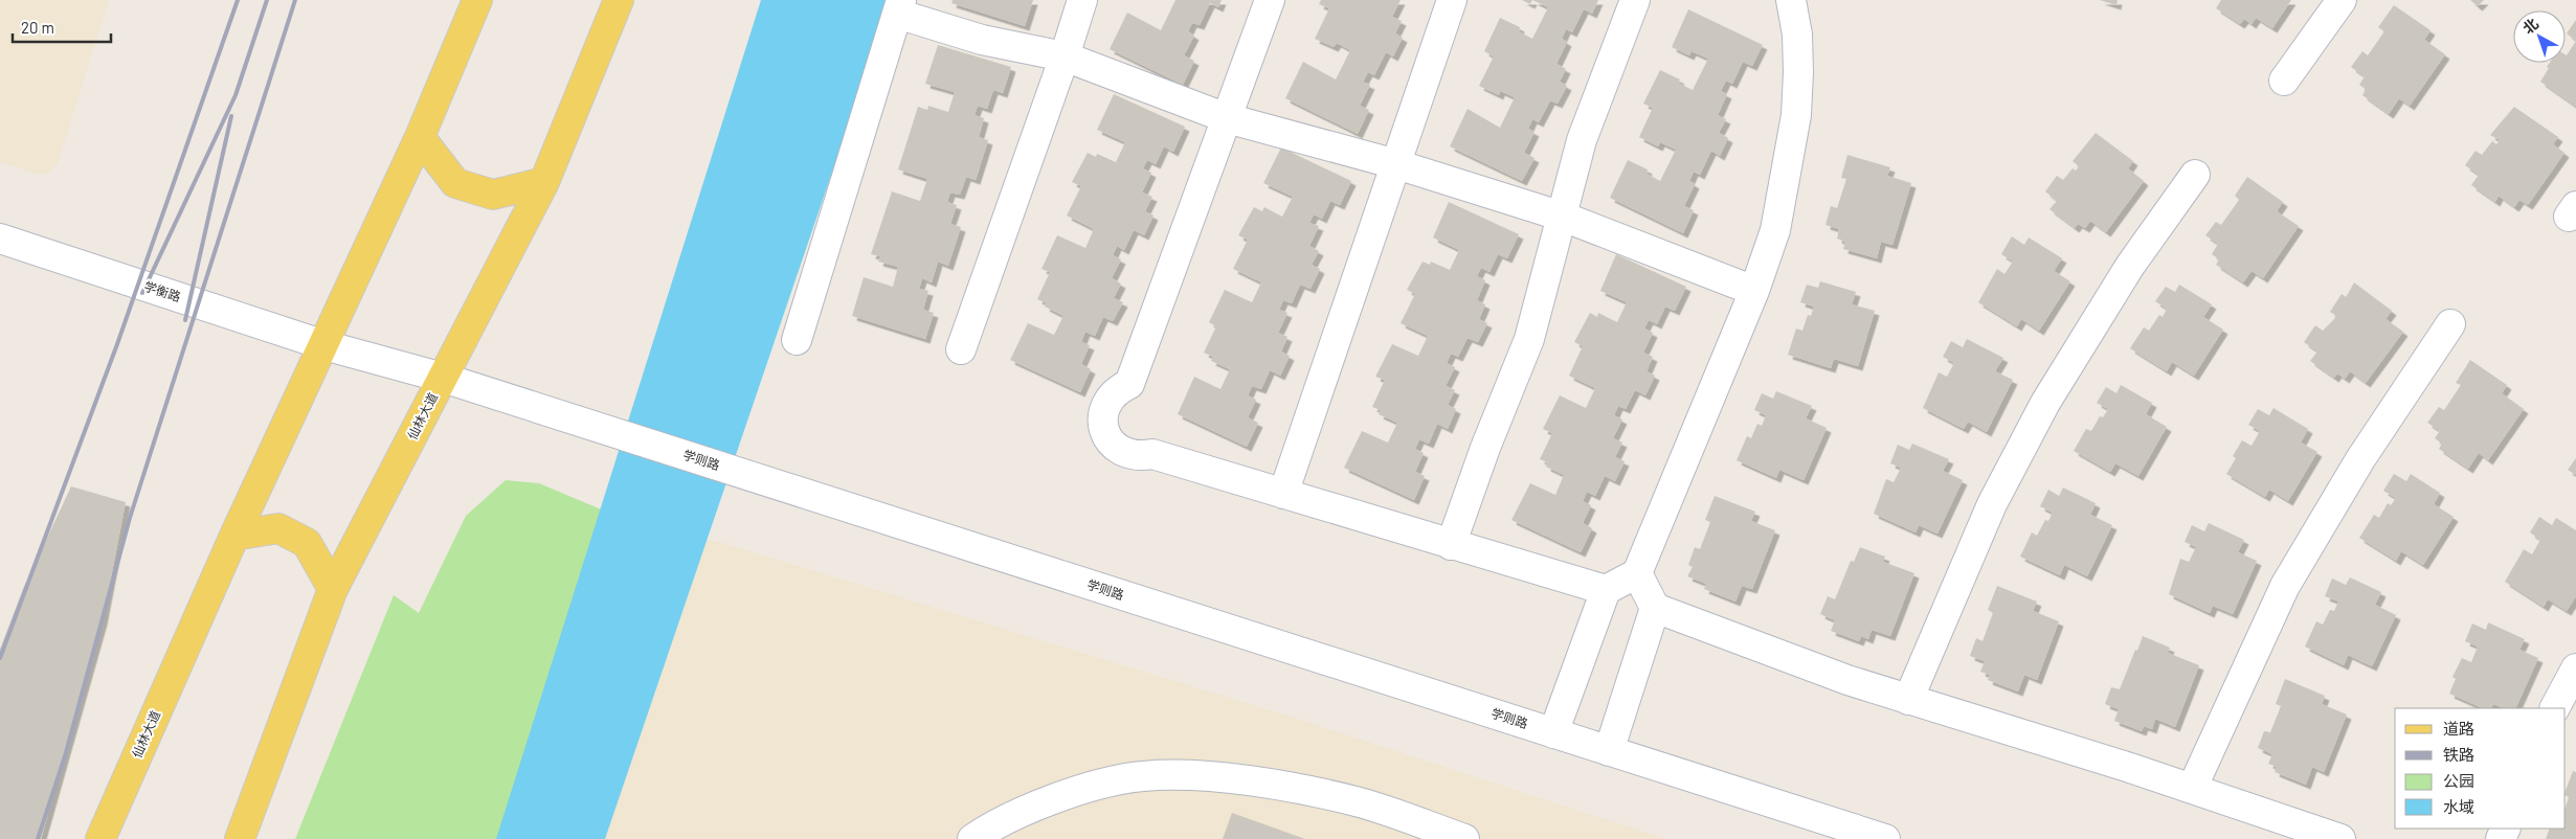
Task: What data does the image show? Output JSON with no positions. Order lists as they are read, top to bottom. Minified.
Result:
{"streets":{"main road":["仙林大道"],"street":["学衡路","学则路"]},"crossings":[["学衡路","仙林大道"],["学衡路","学则路"],["仙林大道","学则路"]],"legend":["道路","铁路","公园","水域"],"scale_bar":"20 m","north":"top left"}
